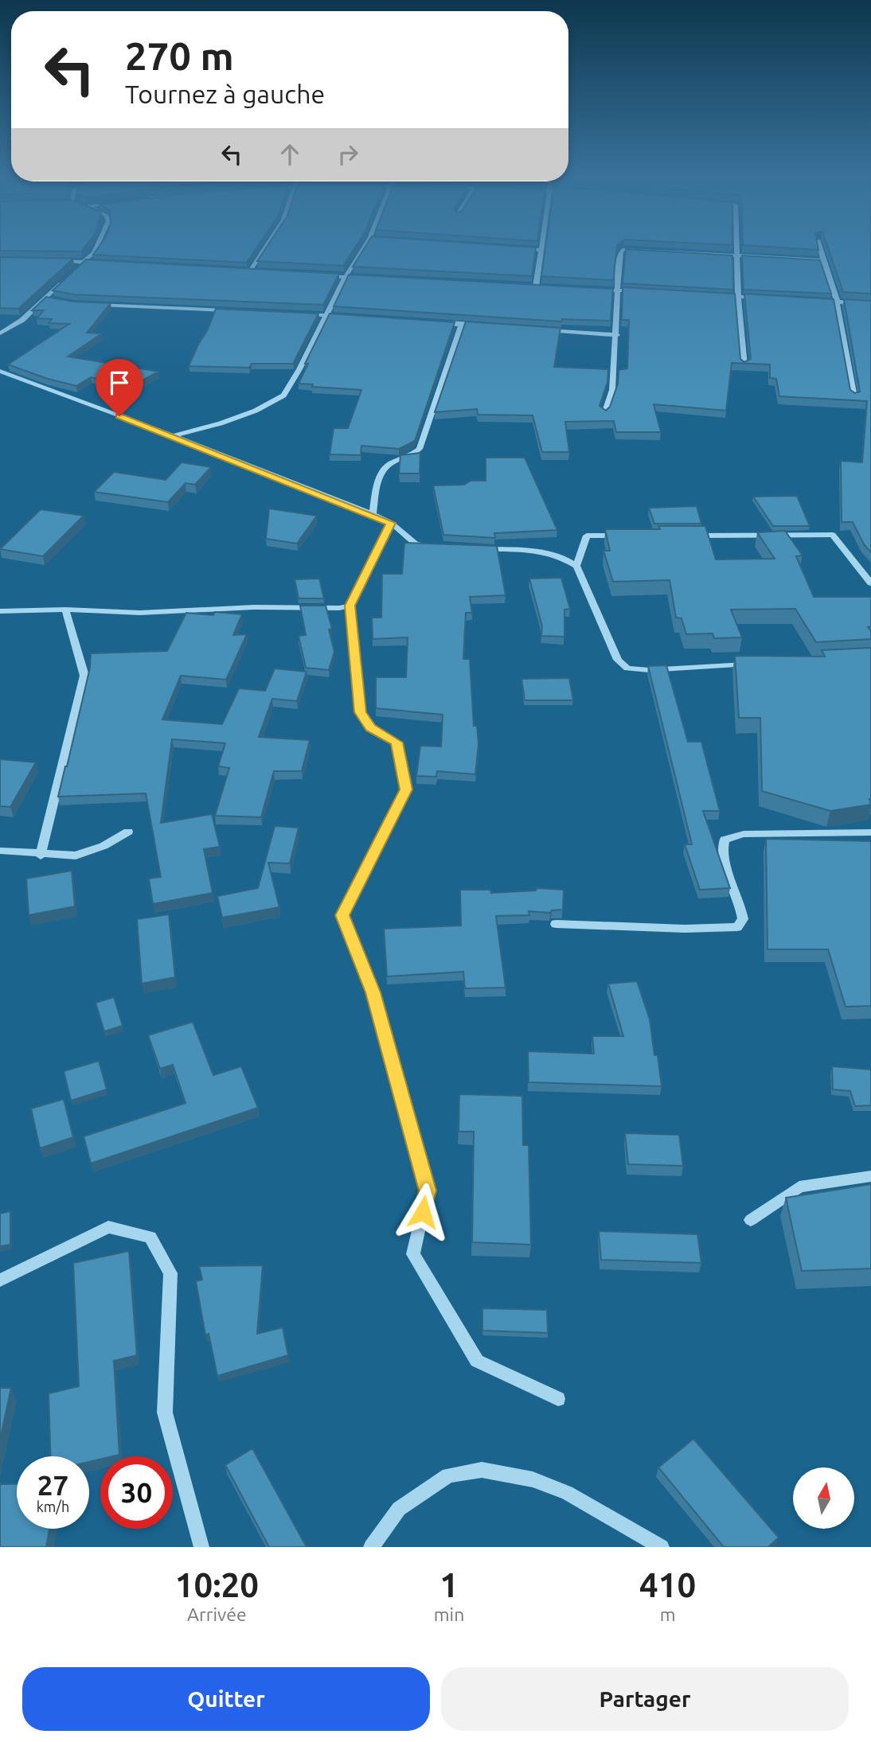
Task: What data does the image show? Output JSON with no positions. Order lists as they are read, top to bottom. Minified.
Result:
{"north":"top","page":{"turn":["270 m","Tournez à gauche"],"speed":"27 km/h","limit":"30","eta":["10:20","Arrivée","1","min","410","m"],"buttons":["Quitter","Partager"]}}
